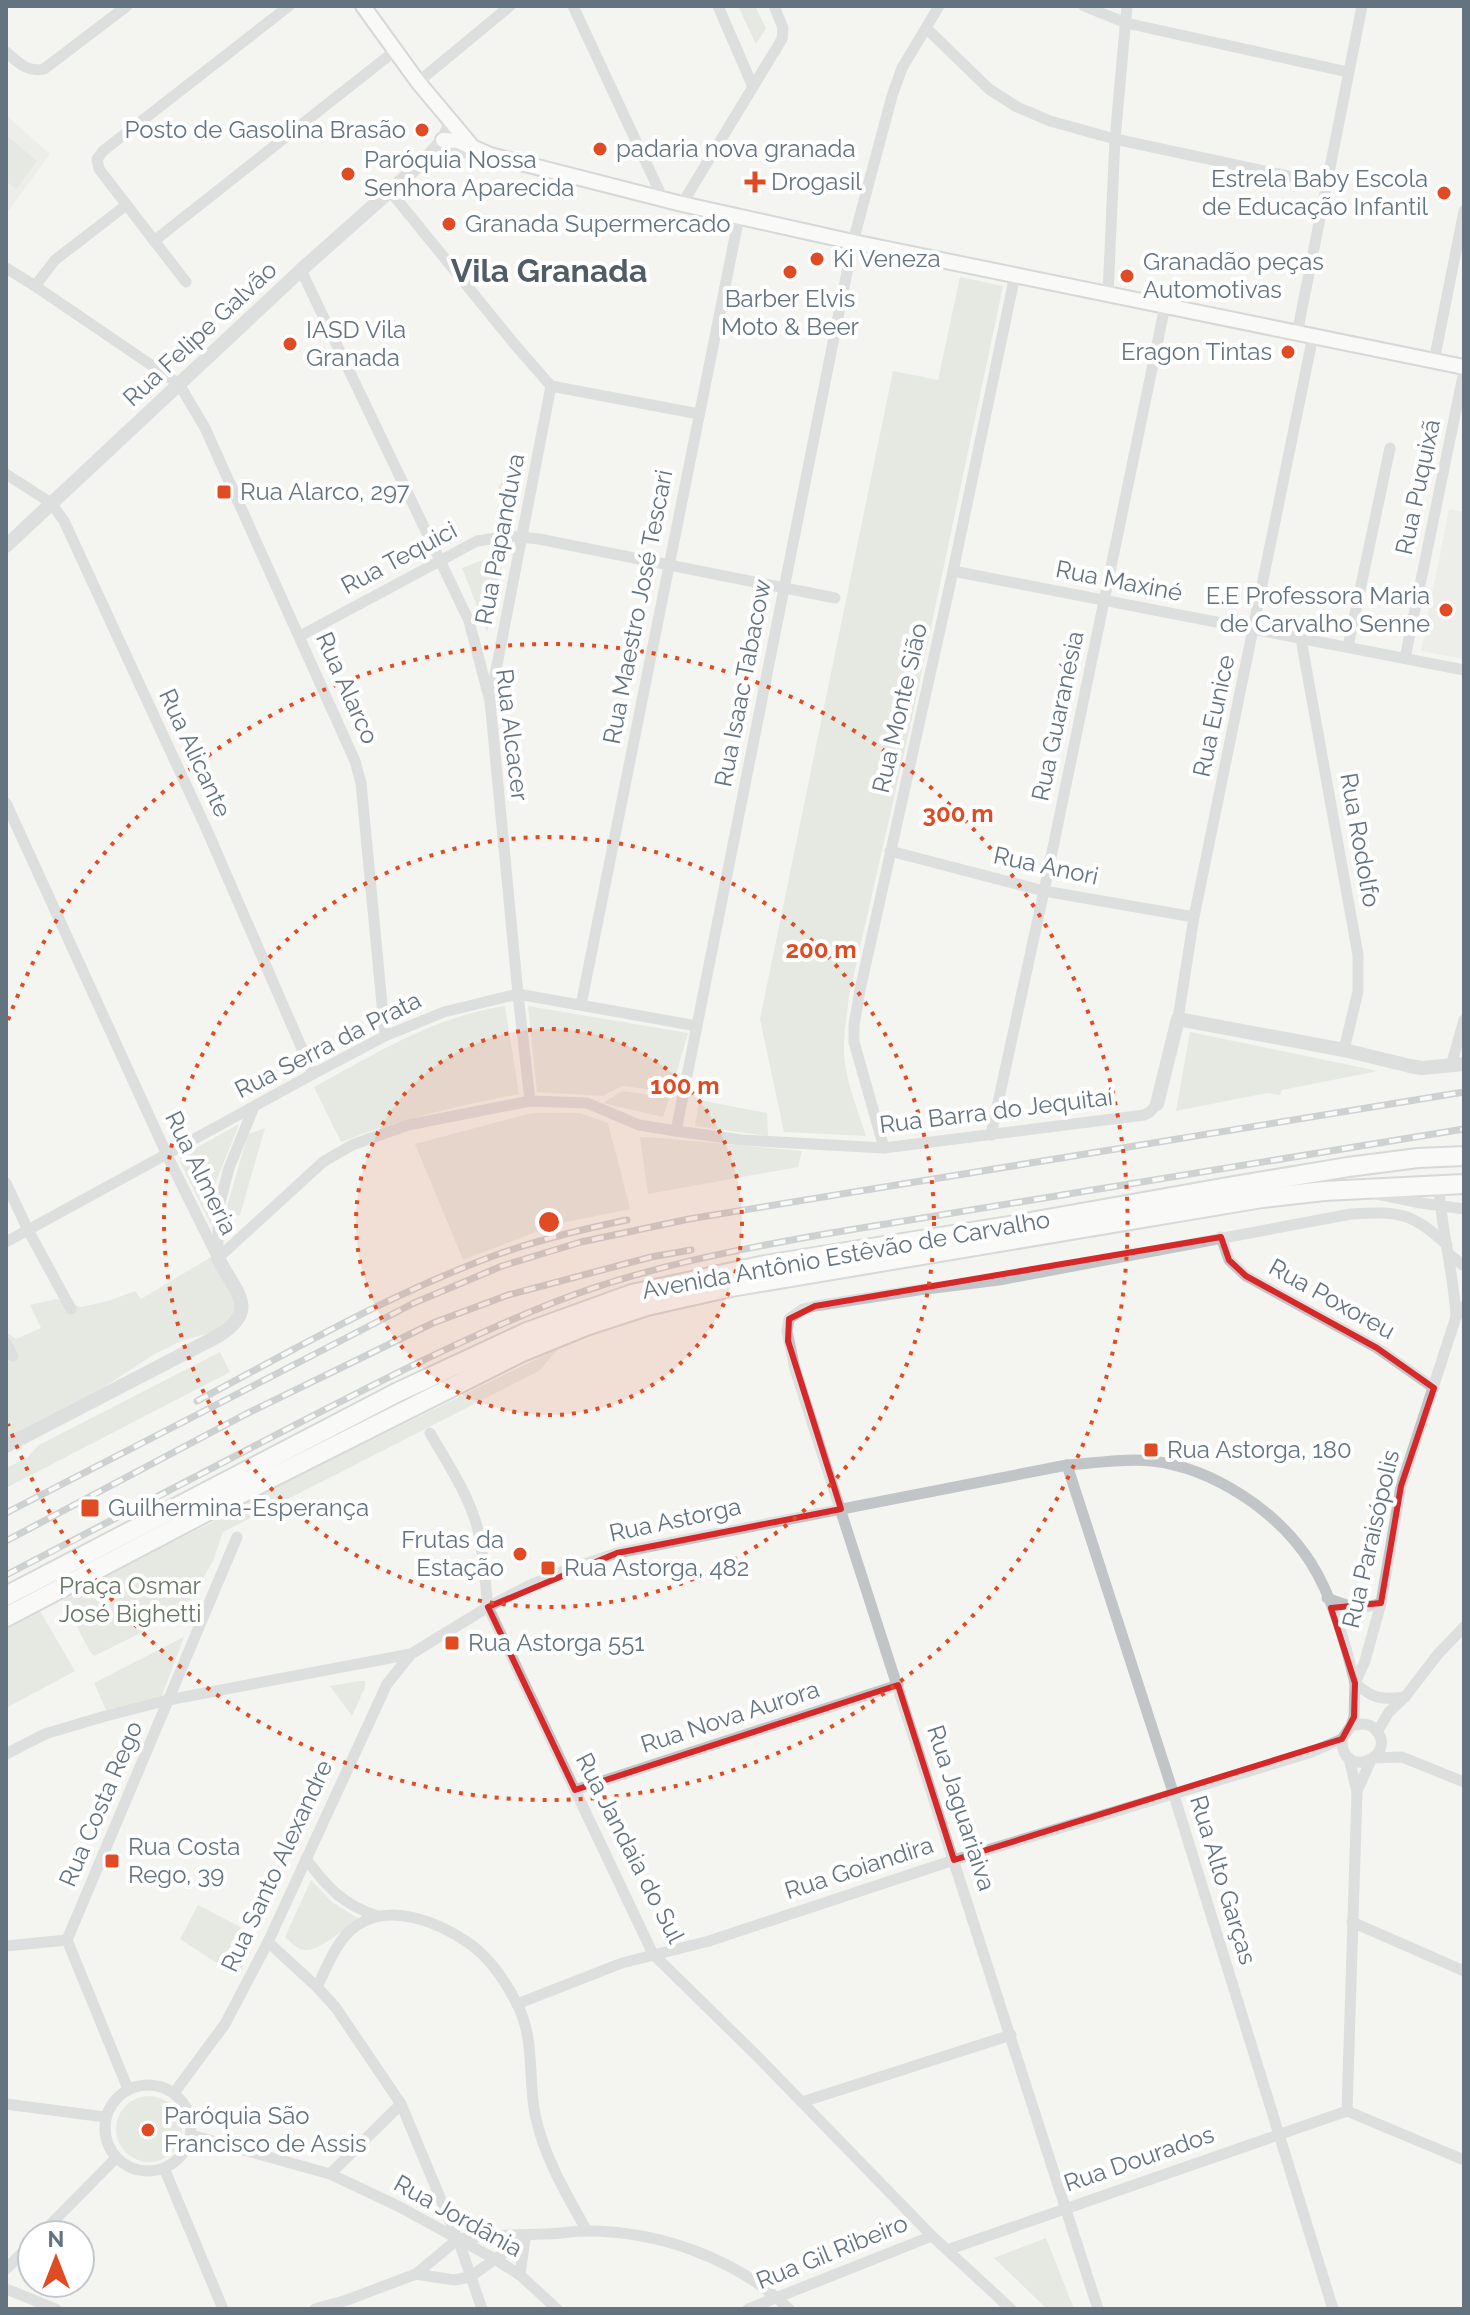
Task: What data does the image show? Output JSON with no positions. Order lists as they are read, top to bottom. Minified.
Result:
{"streets":{"highway":["Avenida Antônio Estêvão de Carvalho"],"street":["Rua Felipe Galvão","Rua Puquixã","Rua Papanduva","Rua Tequici","Rua Maxiné","Rua Maestro José Tescari","Rua Isaac Tabacow","Rua Alarco","Rua Monte Sião","Rua Guaranésia","Rua Eunice","Rua Alcacer","Rua Alicante","Rua Rodolfo","Rua Anori","Rua Serra da Prata","Rua Barra do Jequitaí","Rua Almeria","Rua Poxoreu","Rua Astorga","Rua Paraisópolis","Rua Nova Aurora","Rua Costa Rego","Rua Jaguariaiva","Rua Jandaia do Sul","Rua Santo Alexandre","Rua Goiandira","Rua Alto Garças","Rua Dourados","Rua Jordânia","Rua Gil Ribeiro"]},"crossings":[["Rua Felipe Galvão","Rua Alarco"],["Rua Felipe Galvão","Rua Alcacer"],["Rua Felipe Galvão","Rua Alicante"],["Rua Puquixã","Rua Maxiné"],["Rua Papanduva","Rua Tequici"],["Rua Papanduva","Rua Alcacer"],["Rua Tequici","Rua Maestro José Tescari"],["Rua Tequici","Rua Isaac Tabacow"],["Rua Tequici","Rua Alarco"],["Rua Tequici","Rua Alcacer"],["Rua Maxiné","Rua Monte Sião"],["Rua Maxiné","Rua Guaranésia"],["Rua Maxiné","Rua Eunice"],["Rua Maxiné","Rua Rodolfo"],["Rua Maestro José Tescari","Rua Serra da Prata"],["Rua Isaac Tabacow","Rua Serra da Prata"],["Rua Isaac Tabacow","Rua Barra do Jequitaí"],["Rua Alarco","Rua Serra da Prata"],["Rua Monte Sião","Rua Anori"],["Rua Monte Sião","Rua Barra do Jequitaí"],["Rua Guaranésia","Rua Anori"],["Rua Guaranésia","Rua Barra do Jequitaí"],["Rua Eunice","Rua Anori"],["Rua Eunice","Rua Barra do Jequitaí"],["Rua Alcacer","Rua Serra da Prata"],["Rua Alcacer","Rua Barra do Jequitaí"],["Rua Alicante","Rua Serra da Prata"],["Rua Serra da Prata","Rua Almeria"],["Rua Barra do Jequitaí","Rua Almeria"],["Avenida Antônio Estêvão de Carvalho","Rua Poxoreu"],["Avenida Antônio Estêvão de Carvalho","Rua Jaguariaiva"],["Rua Poxoreu","Rua Paraisópolis"],["Rua Astorga","Rua Paraisópolis"],["Rua Astorga","Rua Costa Rego"],["Rua Astorga","Rua Jaguariaiva"],["Rua Astorga","Rua Jandaia do Sul"],["Rua Astorga","Rua Santo Alexandre"],["Rua Astorga","Rua Alto Garças"],["Rua Paraisópolis","Rua Goiandira"],["Rua Nova Aurora","Rua Jaguariaiva"],["Rua Nova Aurora","Rua Jandaia do Sul"],["Rua Jaguariaiva","Rua Goiandira"],["Rua Jaguariaiva","Rua Dourados"],["Rua Jandaia do Sul","Rua Goiandira"],["Rua Jandaia do Sul","Rua Dourados"],["Rua Jandaia do Sul","Rua Gil Ribeiro"],["Rua Santo Alexandre","Rua Jordânia"],["Rua Goiandira","Rua Alto Garças"],["Rua Alto Garças","Rua Dourados"]],"districts":["Vila Granada"],"parks":["Praça Osmar José Bighetti"],"places":{"other":["Posto de Gasolina Brasão","padaria nova granada","Paróquia Nossa Senhora Aparecida","Estrela Baby Escola de Educação Infantil","Granada Supermercado","Ki Veneza","Barber Elvis Moto & Beer","Granadão peças Automotivas","IASD Vila Granada","Eragon Tintas","E.E Professora Maria de Carvalho Senne","Frutas da Estação","Paróquia São Francisco de Assis"],"health":["Drogasil"],"transit":["Rua Alarco, 297","Rua Astorga, 180","Guilhermina-Esperança","Rua Astorga, 482","Rua Astorga 551","Rua Costa Rego, 39"]},"north":"top","rings":["300 m","200 m","100 m"]}
